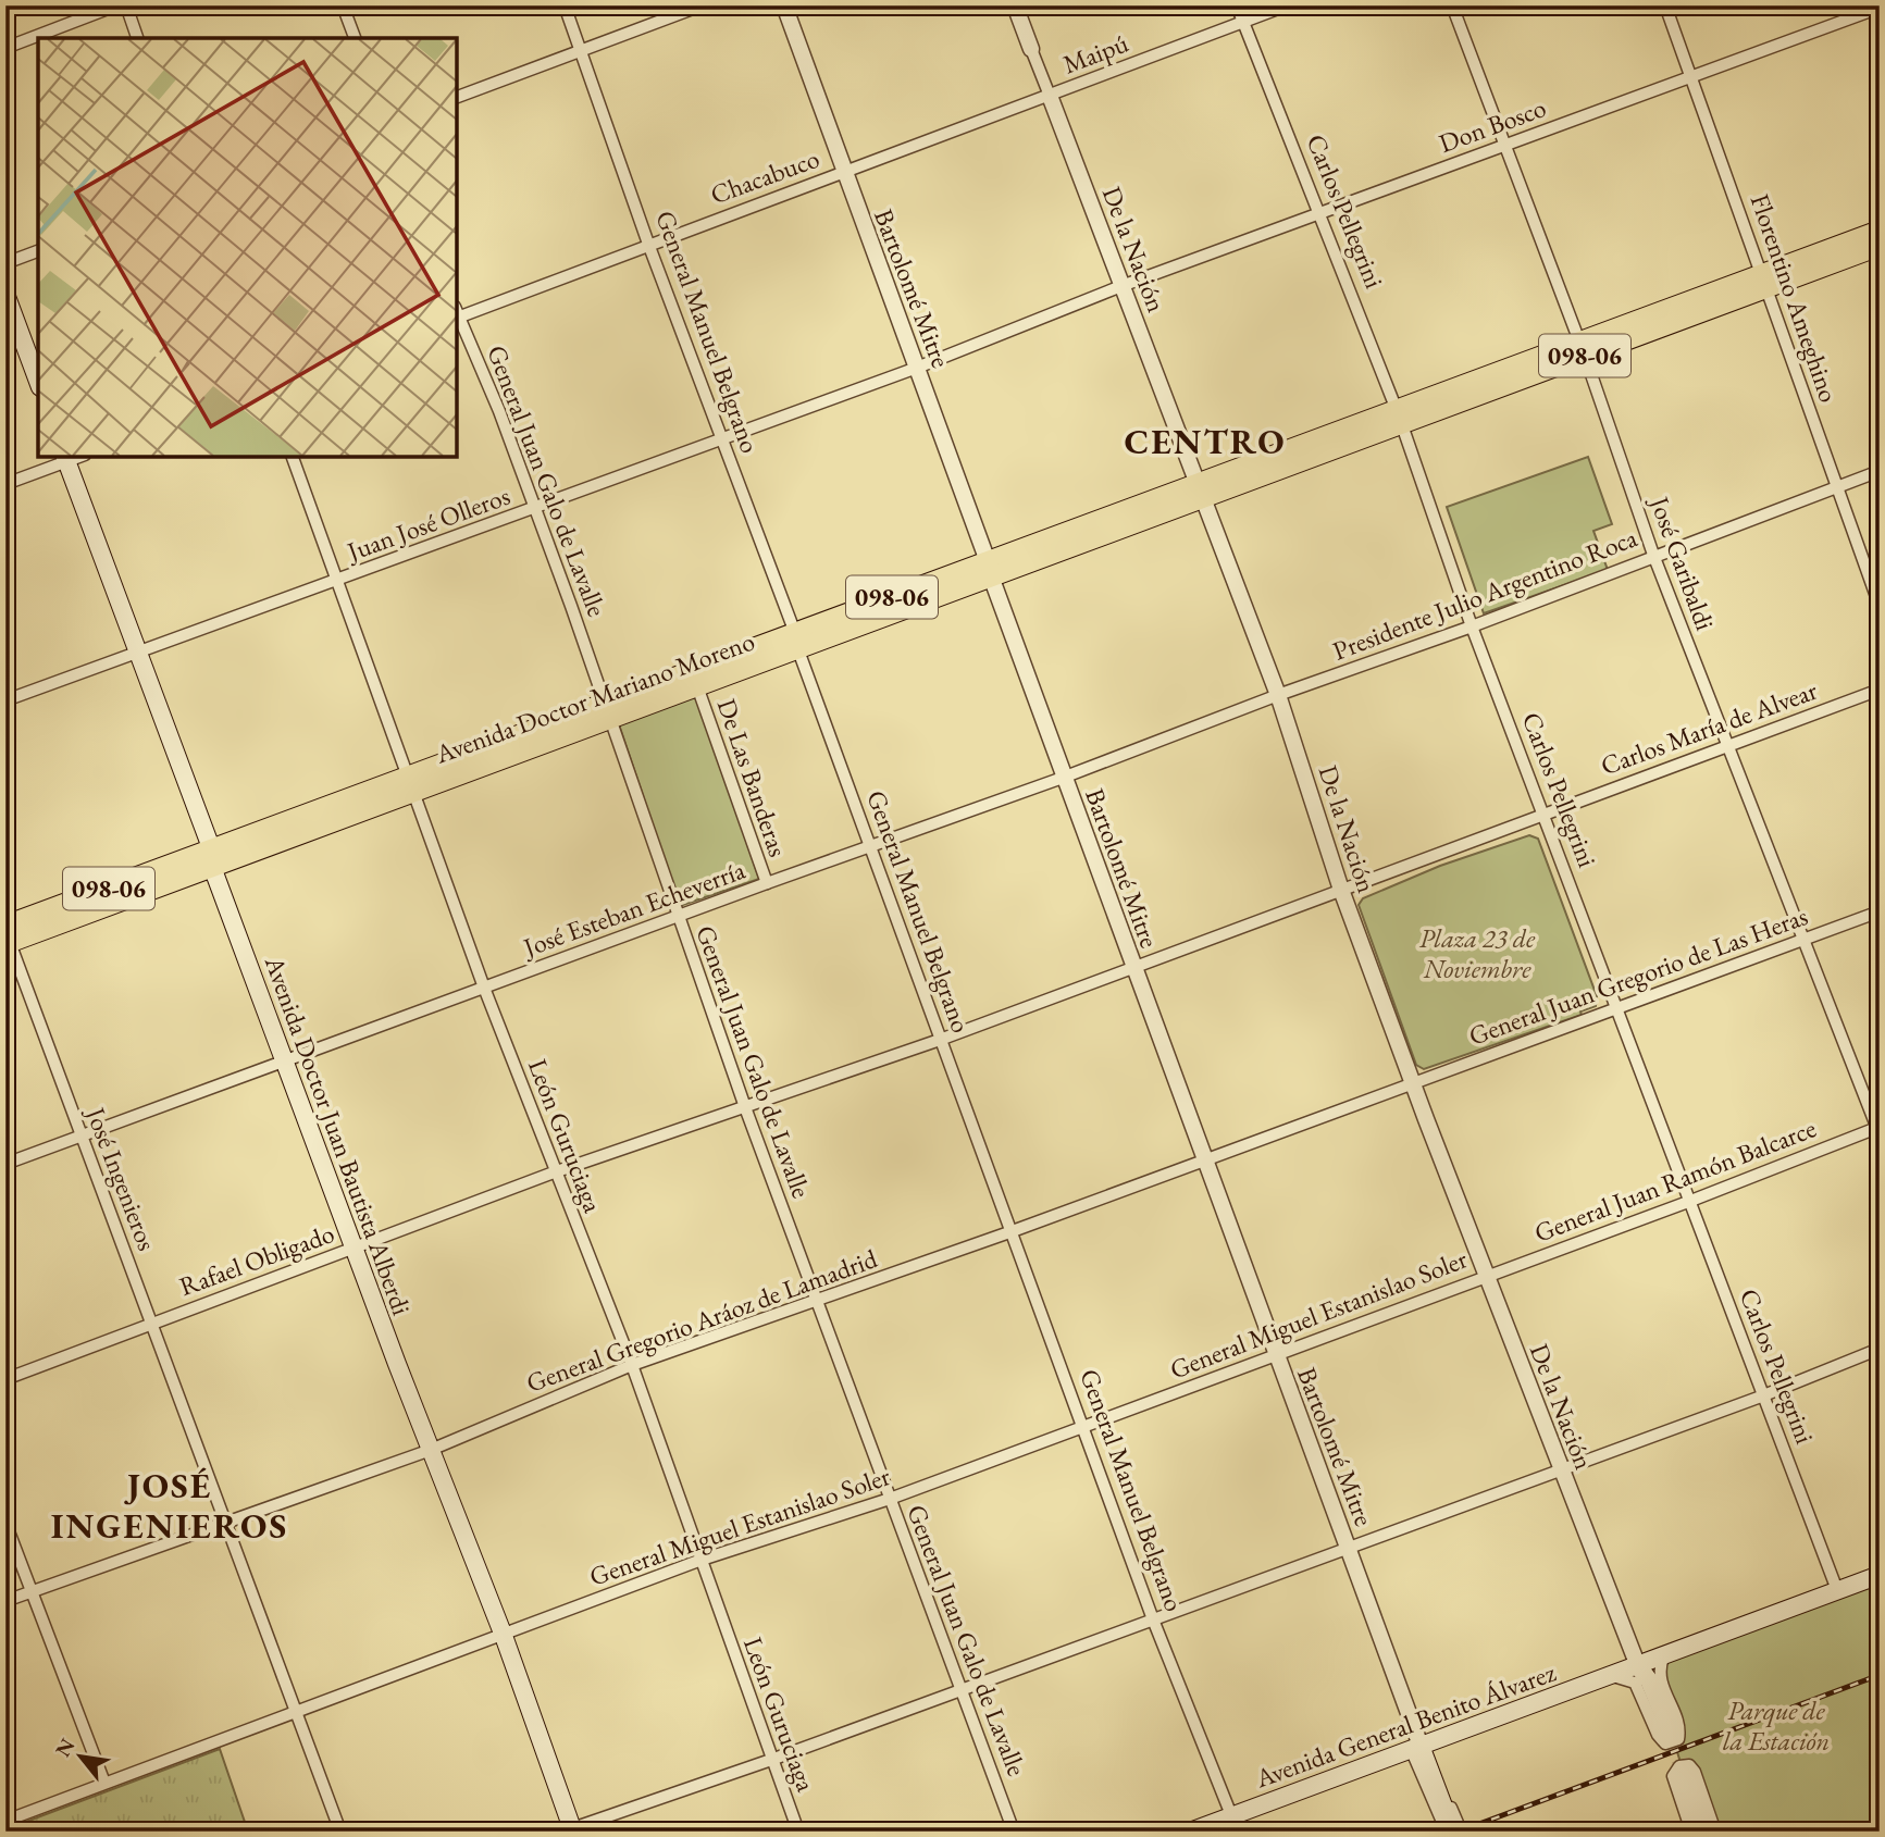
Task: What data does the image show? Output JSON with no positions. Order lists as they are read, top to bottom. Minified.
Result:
{"streets":{"main road":["098-06","Avenida Doctor Mariano Moreno","Avenida Doctor Juan Bautista Alberdi","Avenida General Benito Álvarez"],"street":["Maipú","Don Bosco","Chacabuco","Carlos Pellegrini","De la Nación","Bartolomé Mitre","Florentino Ameghino","General Manuel Belgrano","General Juan Galo de Lavalle","Juan José Olleros","José Garibaldi","Presidente Julio Argentino Roca","Carlos María de Alvear","De Las Banderas","José Esteban Echeverría","General Juan Gregorio de Las Heras","León Guruciaga","José Ingenieros","General Juan Ramón Balcarce","Rafael Obligado","General Miguel Estanislao Soler","General Gregorio Aráoz de Lamadrid"]},"crossings":[["Maipú","Chacabuco"],["Maipú","Carlos Pellegrini"],["Maipú","De la Nación"],["Don Bosco","Carlos Pellegrini"],["Don Bosco","De la Nación"],["Don Bosco","Florentino Ameghino"],["Don Bosco","Juan José Olleros"],["Don Bosco","José Garibaldi"],["Chacabuco","De la Nación"],["Chacabuco","Bartolomé Mitre"],["Chacabuco","General Manuel Belgrano"],["Carlos Pellegrini","098-06"],["Carlos Pellegrini","Presidente Julio Argentino Roca"],["Carlos Pellegrini","Carlos María de Alvear"],["Carlos Pellegrini","General Juan Gregorio de Las Heras"],["Carlos Pellegrini","General Juan Ramón Balcarce"],["Carlos Pellegrini","Avenida General Benito Álvarez"],["De la Nación","098-06"],["De la Nación","Juan José Olleros"],["De la Nación","Presidente Julio Argentino Roca"],["De la Nación","Avenida Doctor Mariano Moreno"],["De la Nación","Carlos María de Alvear"],["De la Nación","José Esteban Echeverría"],["De la Nación","General Juan Gregorio de Las Heras"],["De la Nación","General Juan Ramón Balcarce"],["De la Nación","Rafael Obligado"],["De la Nación","General Miguel Estanislao Soler"],["De la Nación","General Gregorio Aráoz de Lamadrid"],["De la Nación","Avenida General Benito Álvarez"],["Bartolomé Mitre","Juan José Olleros"],["Bartolomé Mitre","Avenida Doctor Mariano Moreno"],["Bartolomé Mitre","José Esteban Echeverría"],["Bartolomé Mitre","Rafael Obligado"],["Bartolomé Mitre","General Miguel Estanislao Soler"],["Bartolomé Mitre","General Gregorio Aráoz de Lamadrid"],["Bartolomé Mitre","Avenida General Benito Álvarez"],["Florentino Ameghino","098-06"],["Florentino Ameghino","Presidente Julio Argentino Roca"],["General Manuel Belgrano","Juan José Olleros"],["General Manuel Belgrano","Avenida Doctor Mariano Moreno"],["General Manuel Belgrano","José Esteban Echeverría"],["General Manuel Belgrano","Rafael Obligado"],["General Manuel Belgrano","General Miguel Estanislao Soler"],["General Manuel Belgrano","General Gregorio Aráoz de Lamadrid"],["General Manuel Belgrano","Avenida General Benito Álvarez"],["098-06","José Garibaldi"],["098-06","Avenida Doctor Mariano Moreno"],["General Juan Galo de Lavalle","Juan José Olleros"],["General Juan Galo de Lavalle","Avenida Doctor Mariano Moreno"],["General Juan Galo de Lavalle","José Esteban Echeverría"],["General Juan Galo de Lavalle","Rafael Obligado"],["General Juan Galo de Lavalle","General Miguel Estanislao Soler"],["General Juan Galo de Lavalle","General Gregorio Aráoz de Lamadrid"],["Juan José Olleros","Avenida Doctor Juan Bautista Alberdi"],["Juan José Olleros","León Guruciaga"],["José Garibaldi","Presidente Julio Argentino Roca"],["José Garibaldi","Carlos María de Alvear"],["José Garibaldi","General Juan Gregorio de Las Heras"],["José Garibaldi","General Juan Ramón Balcarce"],["Presidente Julio Argentino Roca","José Esteban Echeverría"],["Avenida Doctor Mariano Moreno","De Las Banderas"],["Avenida Doctor Mariano Moreno","Avenida Doctor Juan Bautista Alberdi"],["Avenida Doctor Mariano Moreno","León Guruciaga"],["Avenida Doctor Mariano Moreno","José Ingenieros"],["Carlos María de Alvear","Rafael Obligado"],["De Las Banderas","José Esteban Echeverría"],["José Esteban Echeverría","Avenida Doctor Juan Bautista Alberdi"],["José Esteban Echeverría","León Guruciaga"],["José Esteban Echeverría","José Ingenieros"],["General Juan Gregorio de Las Heras","General Gregorio Aráoz de Lamadrid"],["Avenida Doctor Juan Bautista Alberdi","Rafael Obligado"],["Avenida Doctor Juan Bautista Alberdi","General Miguel Estanislao Soler"],["Avenida Doctor Juan Bautista Alberdi","General Gregorio Aráoz de Lamadrid"],["León Guruciaga","Rafael Obligado"],["León Guruciaga","General Miguel Estanislao Soler"],["León Guruciaga","General Gregorio Aráoz de Lamadrid"],["José Ingenieros","Rafael Obligado"],["José Ingenieros","General Miguel Estanislao Soler"],["José Ingenieros","General Gregorio Aráoz de Lamadrid"],["General Juan Ramón Balcarce","General Miguel Estanislao Soler"]],"districts":["CENTRO","JOSÉ INGENIEROS"],"parks":["Plaza 23 de Noviembre","Parque de la Estación"],"north":"top left"}
